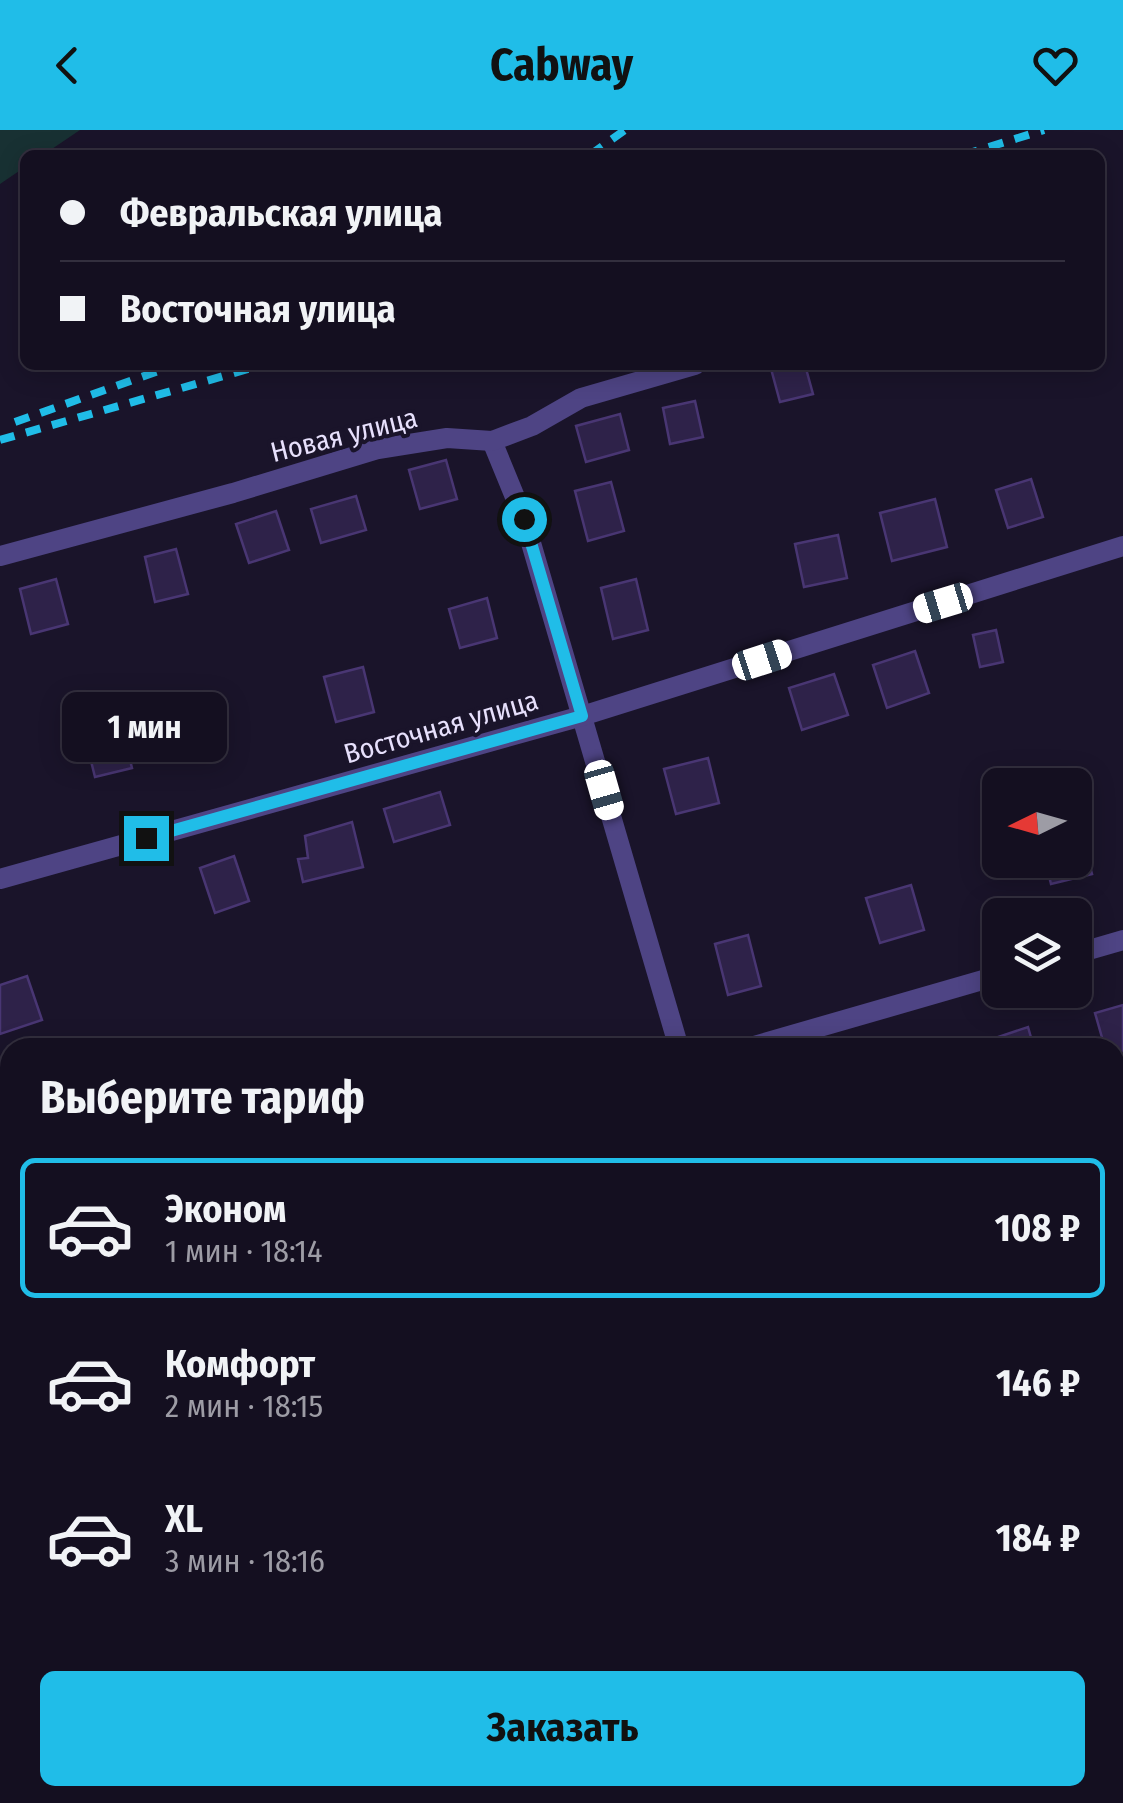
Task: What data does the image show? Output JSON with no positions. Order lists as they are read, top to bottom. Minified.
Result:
{"streets":{"street":["Новая улица","Восточная улица"]},"north":"left","page":{"header":"Cabway","banner":["Февральская улица","Восточная улица"],"bubble":"1 мин","heading":"Выберите тариф","list":[{"name":"Эконом","note":"1 мин · 18:14","value":"108 ₽"},{"name":"Комфорт","note":"2 мин · 18:15","value":"146 ₽"},{"name":"XL","note":"3 мин · 18:16","value":"184 ₽"}],"buttons":"Заказать"}}
